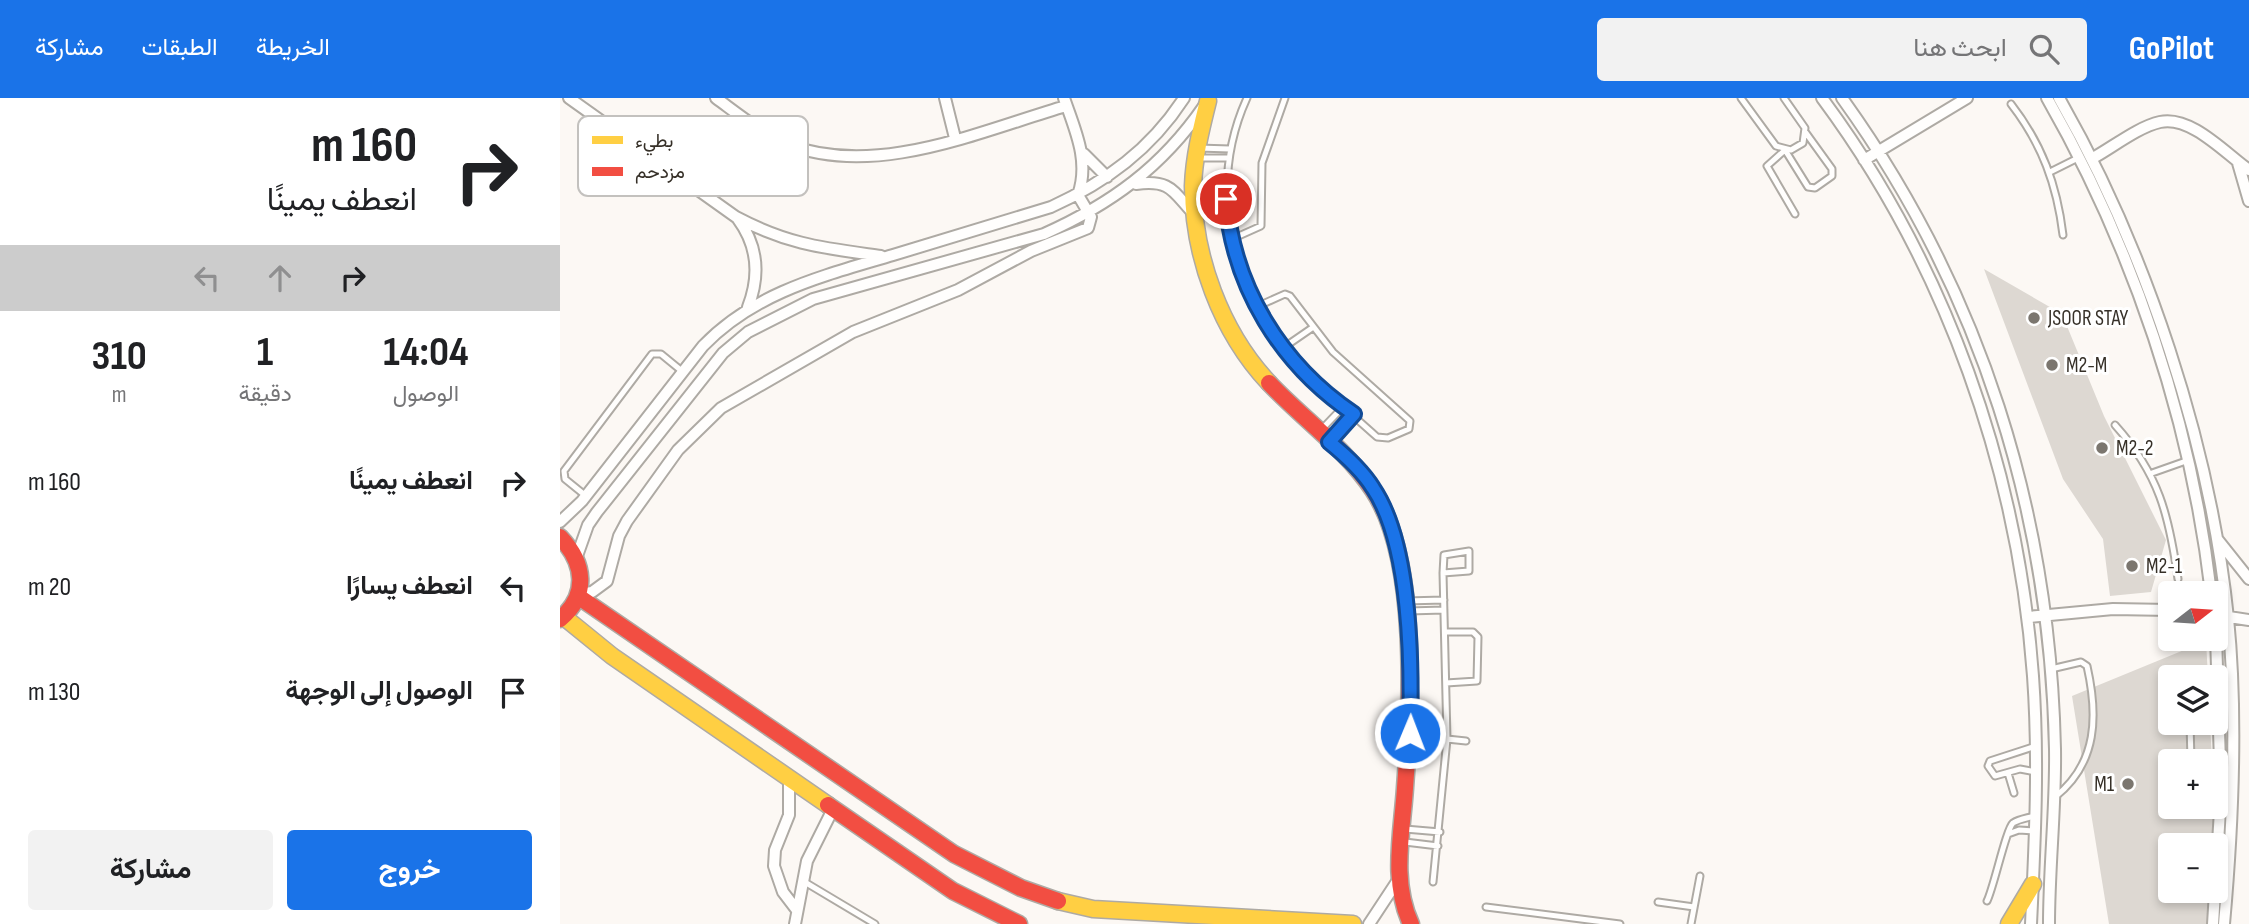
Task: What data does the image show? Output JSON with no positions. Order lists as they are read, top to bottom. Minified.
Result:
{"places":["JSOOR STAY","M2-M","M2-2","M2-1","M1"],"legend":["بطيء","مزدحم"],"north":"right","page":{"header":"GoPilot","search":"ابحث هنا","nav":["الخريطة","الطبقات","مشاركة"],"turn":["160 m","انعطف يمينًا"],"eta":["14:04","الوصول","1","دقيقة","310","m"],"list":[{"name":"انعطف يمينًا","value":"160 m"},{"name":"انعطف يسارًا","value":"20 m"},{"name":"الوصول إلى الوجهة","value":"130 m"}],"map_buttons":["+","−"],"buttons":["خروج","مشاركة"]}}
